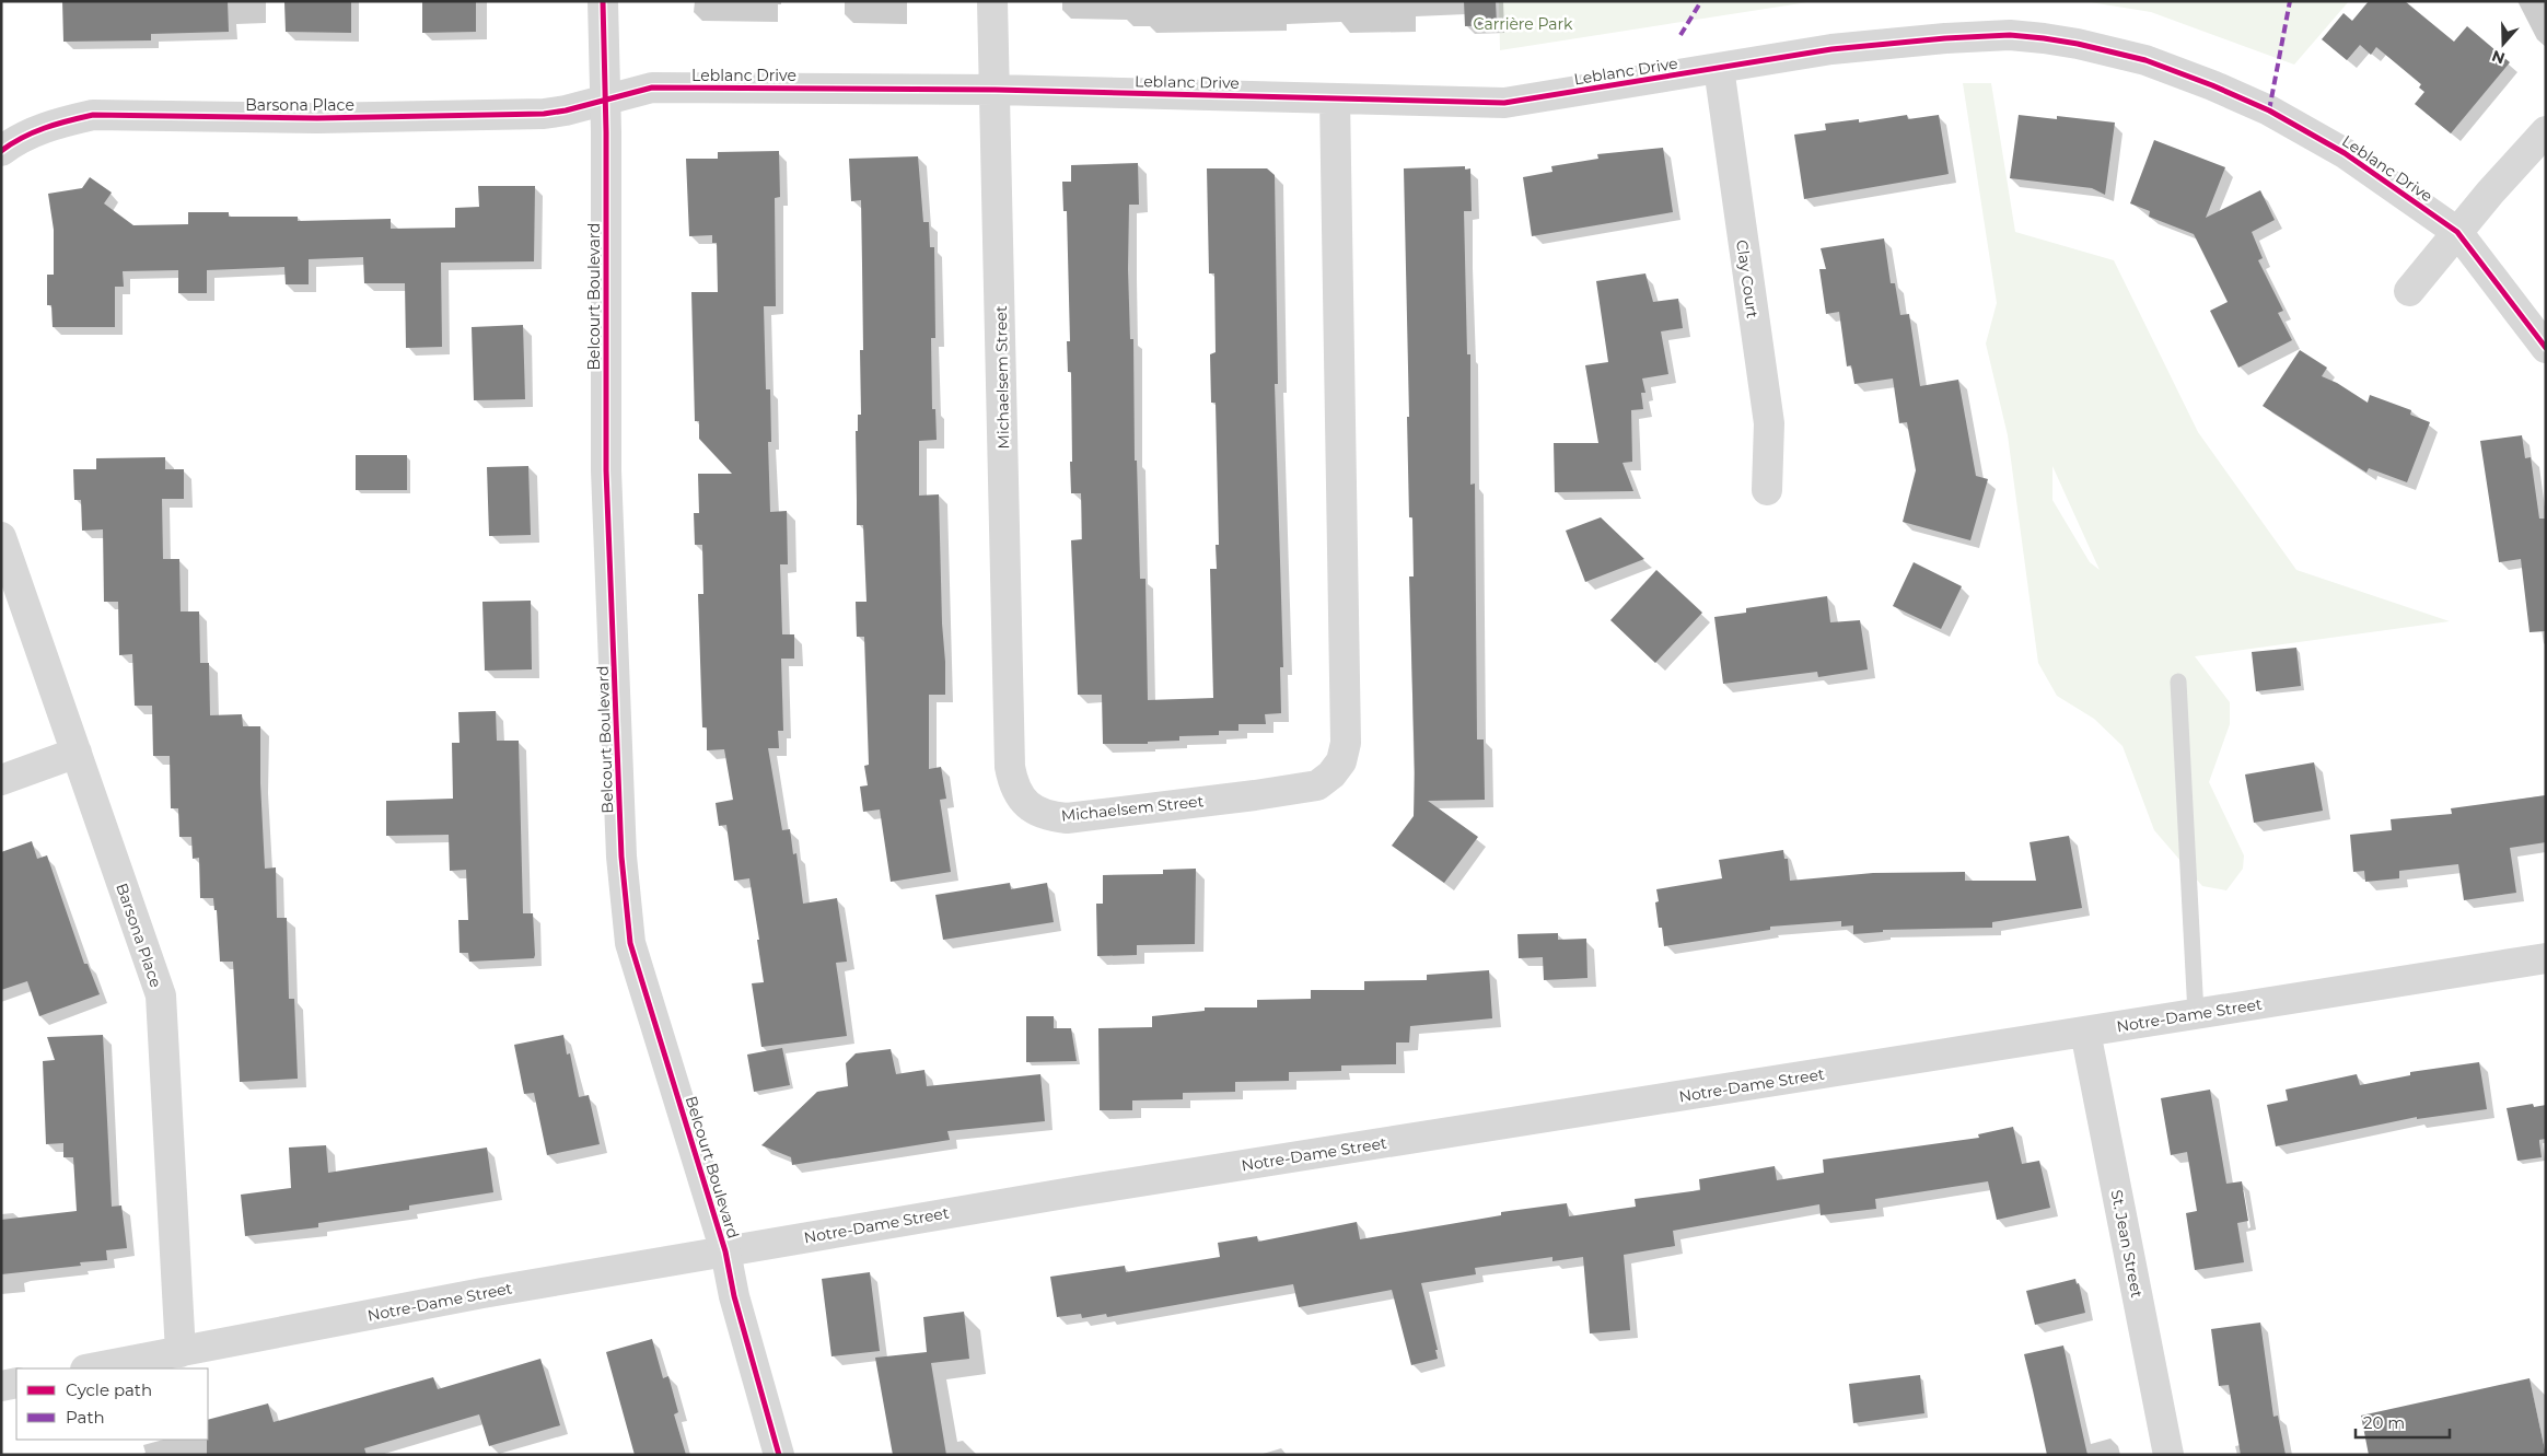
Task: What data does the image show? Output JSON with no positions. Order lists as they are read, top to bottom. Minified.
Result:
{"streets":{"street":["Leblanc Drive","Barsona Place","Clay Court","Belcourt Boulevard","Michaelsem Street","Notre-Dame Street","St. Jean Street"]},"crossings":[["Leblanc Drive","Barsona Place"],["Leblanc Drive","Clay Court"],["Leblanc Drive","Belcourt Boulevard"],["Leblanc Drive","Michaelsem Street"],["Barsona Place","Belcourt Boulevard"],["Barsona Place","Notre-Dame Street"],["Belcourt Boulevard","Notre-Dame Street"],["Notre-Dame Street","St. Jean Street"]],"parks":["Carrière Park"],"legend":["Cycle path","Path"],"scale_bar":"20 m","north":"bottom"}
